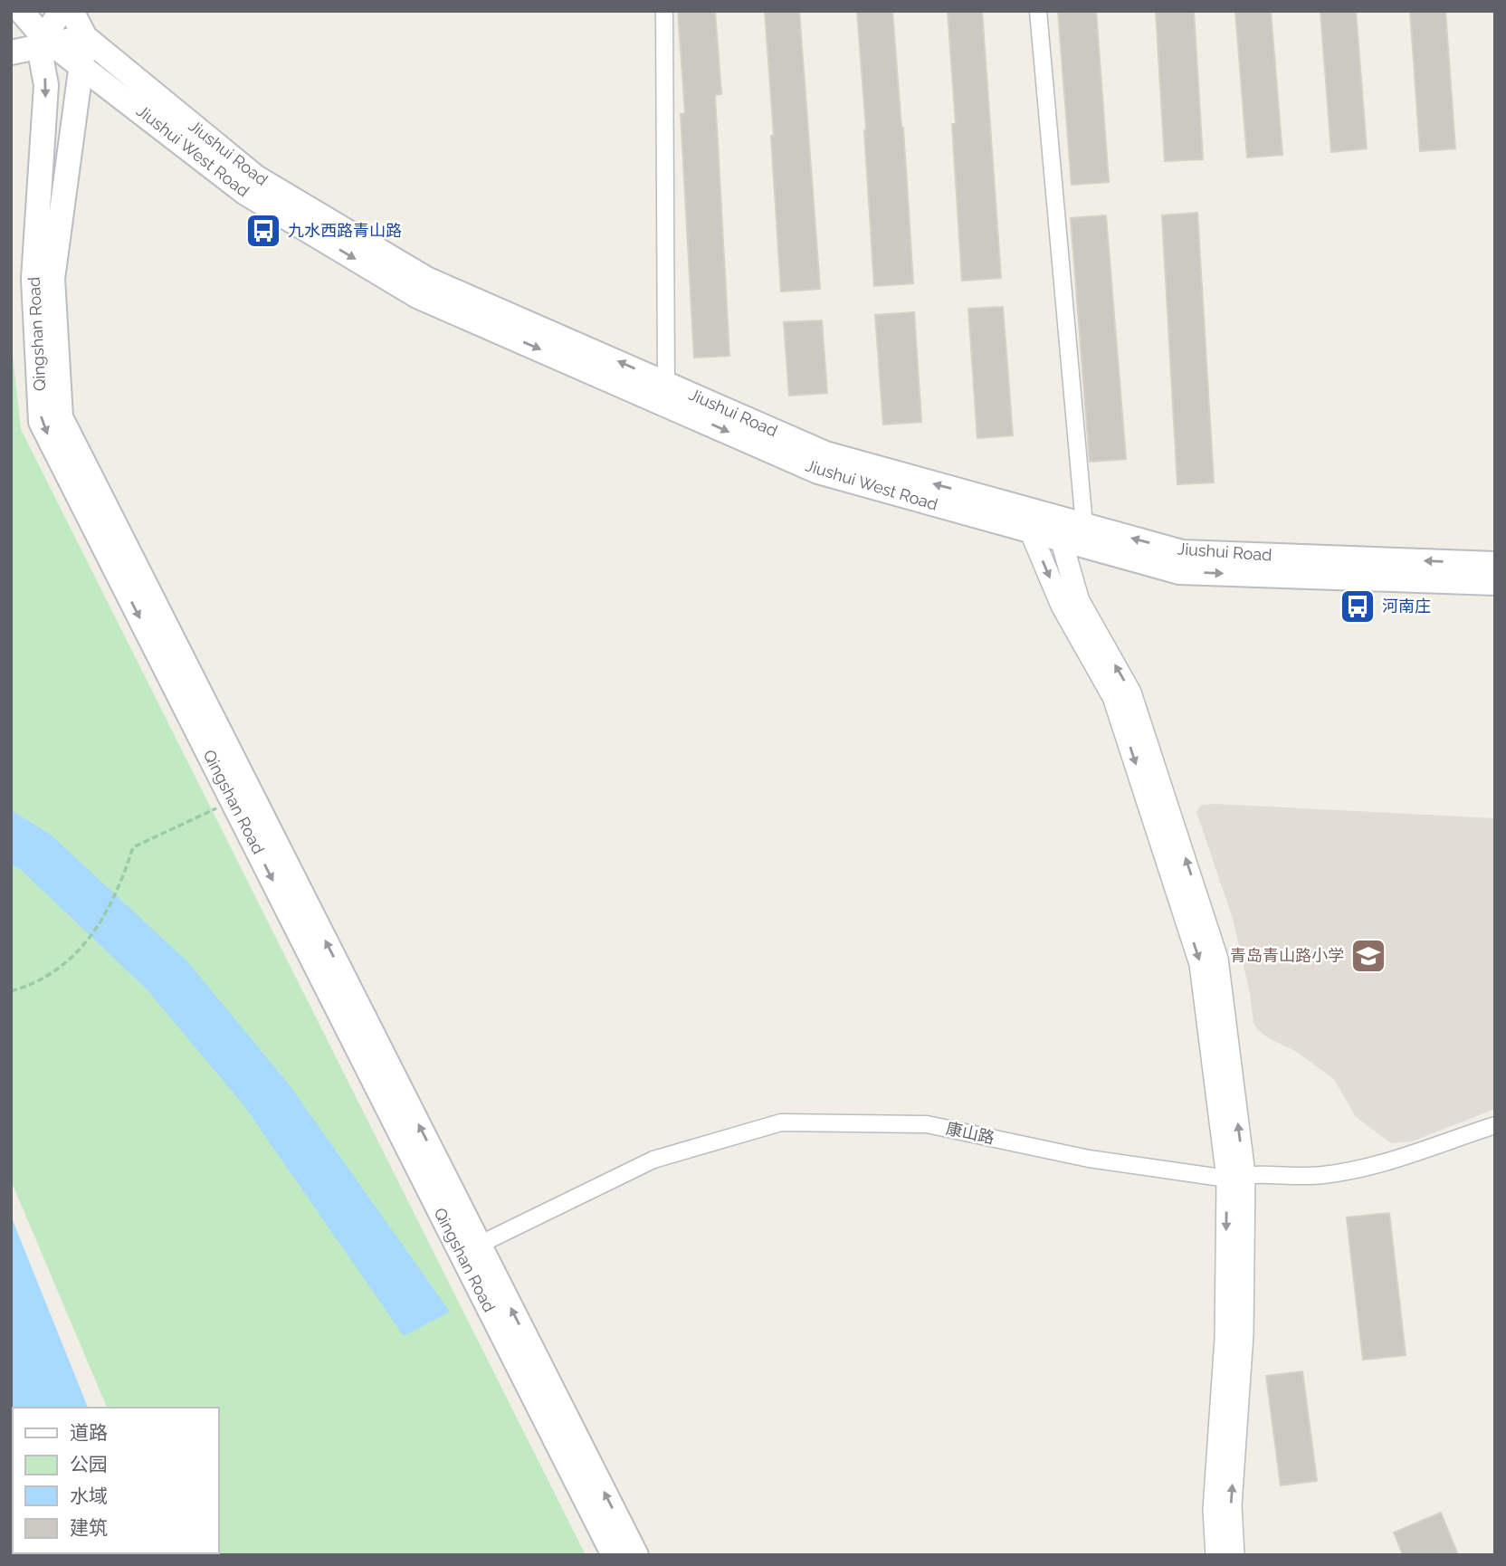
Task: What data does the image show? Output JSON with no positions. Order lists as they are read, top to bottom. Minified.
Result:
{"streets":{"main road":["Jiushui West Road","Jiushui Road","Qingshan Road"],"street":["康山路"]},"crossings":[["Jiushui West Road","Jiushui Road"],["Jiushui West Road","Qingshan Road"],["Jiushui Road","Qingshan Road"],["Qingshan Road","康山路"]],"one_way":["Jiushui West Road","Jiushui Road"],"places":{"bus stop":["九水西路青山路","河南庄"],"school or university":["青岛青山路小学"]},"legend":["道路","公园","水域","建筑"]}
